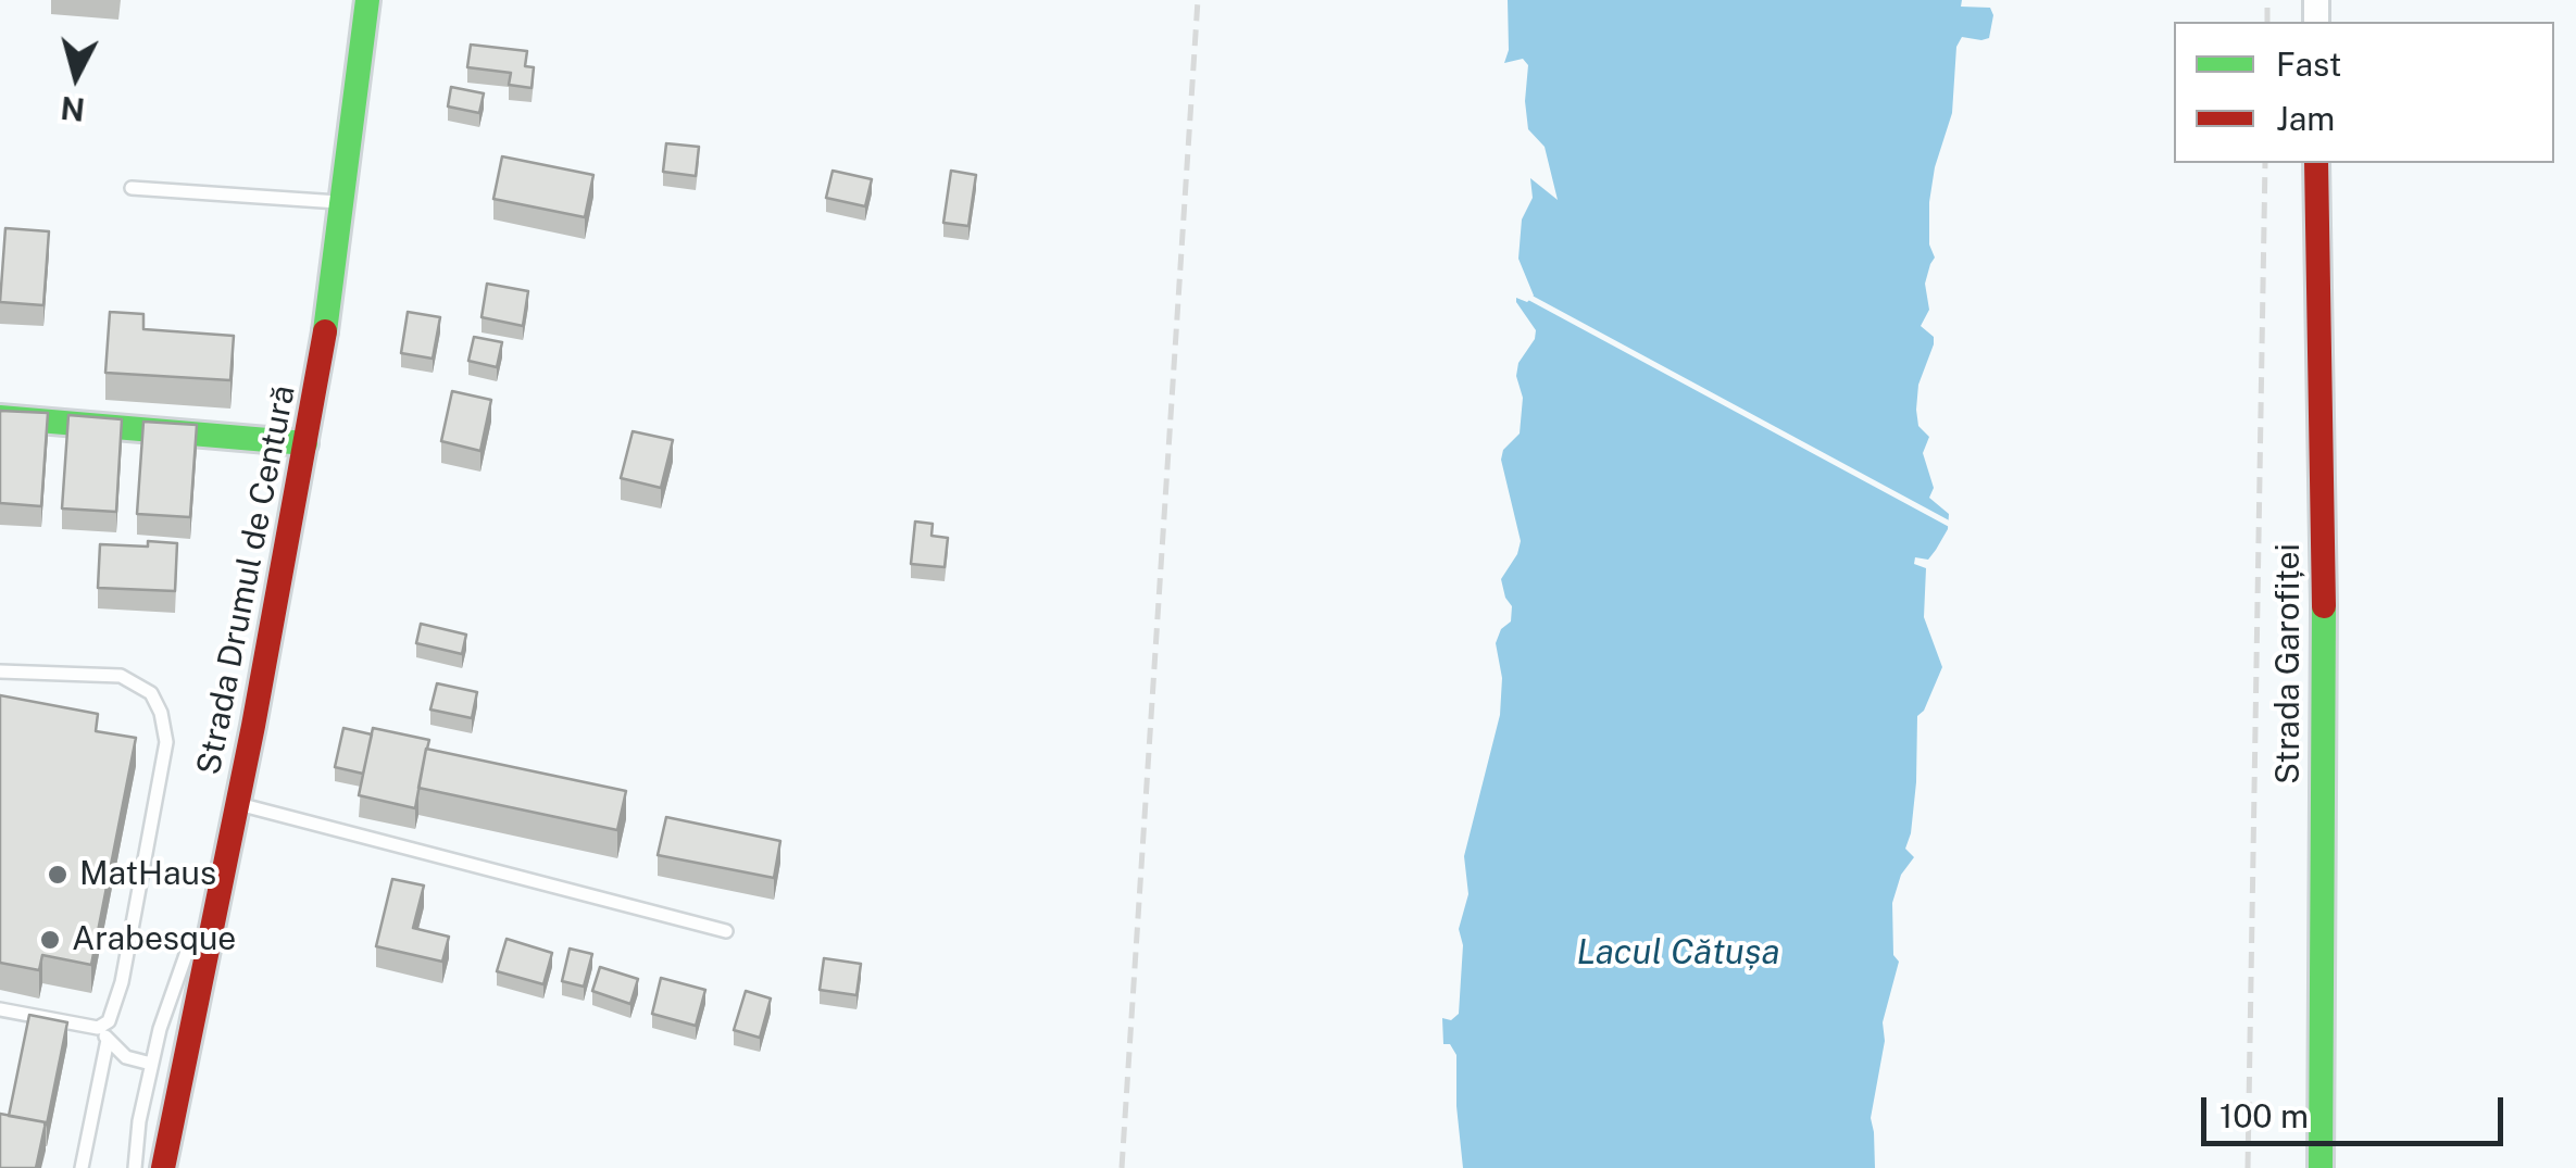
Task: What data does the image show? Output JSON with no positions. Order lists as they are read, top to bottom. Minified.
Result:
{"streets":{"main road":["Strada Drumul de Centură","Strada Garofiței"]},"water":["Lacul Cătușa"],"places":["MatHaus","Arabesque"],"legend":["Fast","Jam"],"scale_bar":"100 m","north":"bottom"}
